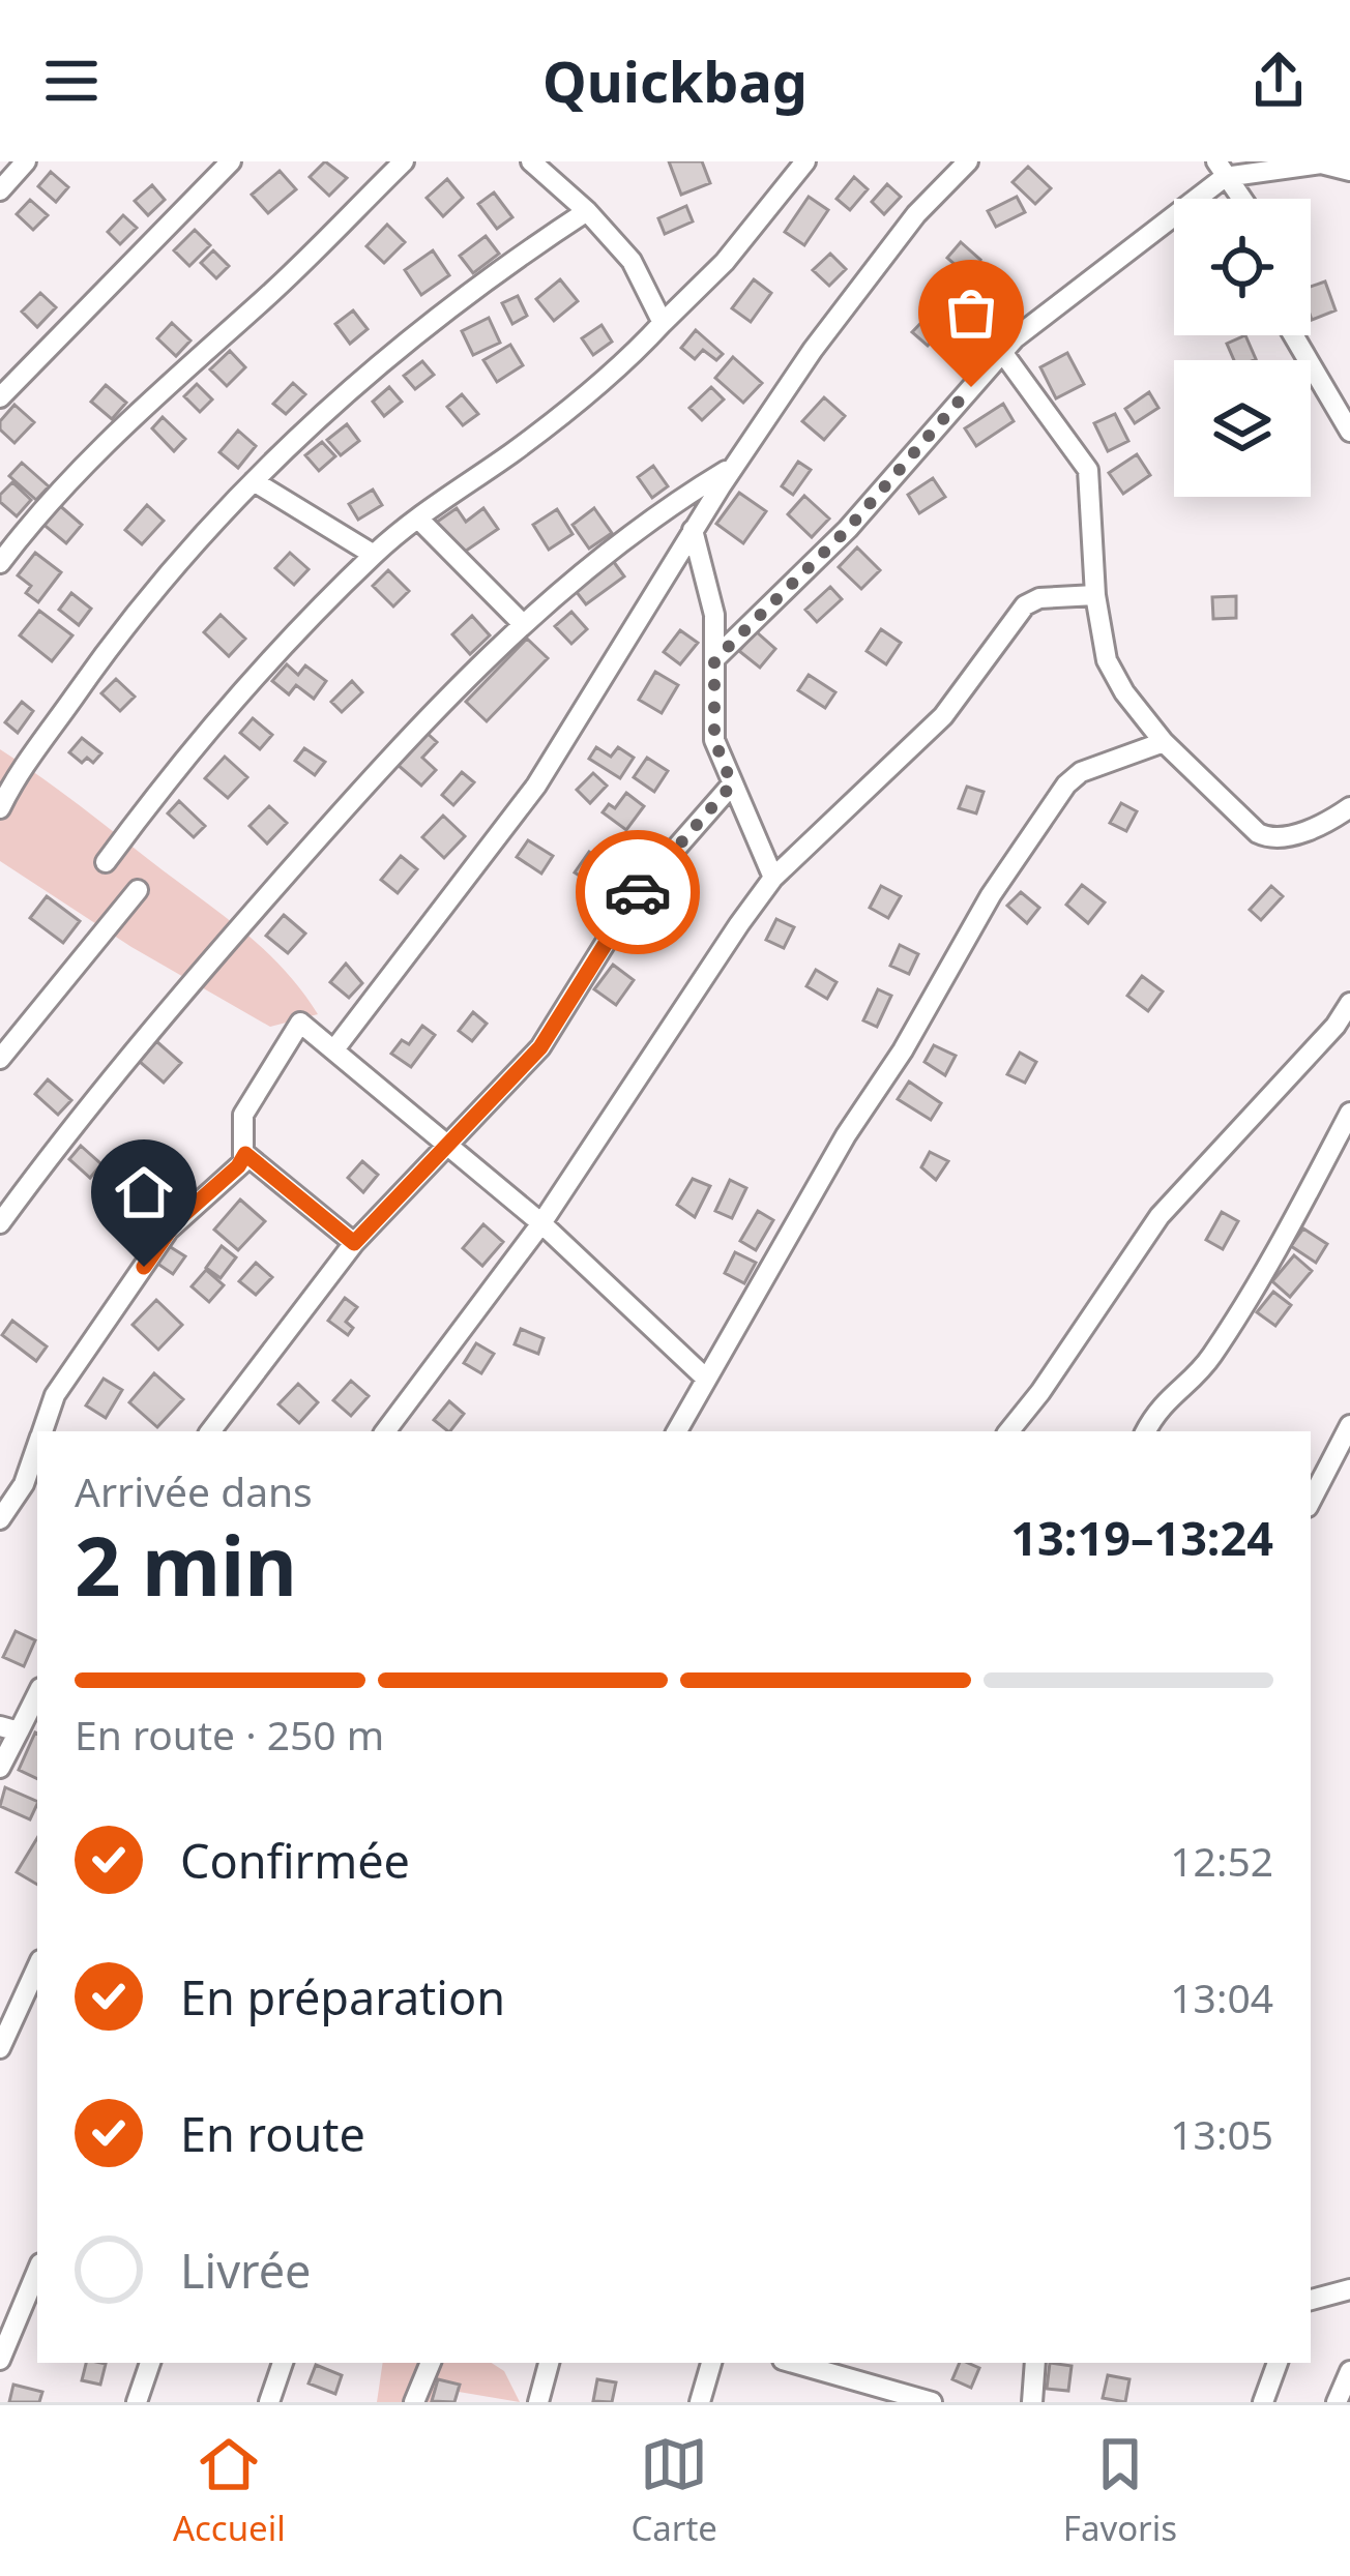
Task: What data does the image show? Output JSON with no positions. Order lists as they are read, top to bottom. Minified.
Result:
{"page":{"header":"Quickbag","heading":["2 min","Arrivée dans","13:19–13:24"],"bar":"En route · 250 m","list":[["Confirmée","12:52"],["En préparation","13:04"],["En route","13:05"],"Livrée"],"tabs":["Accueil","Carte","Favoris"]}}
